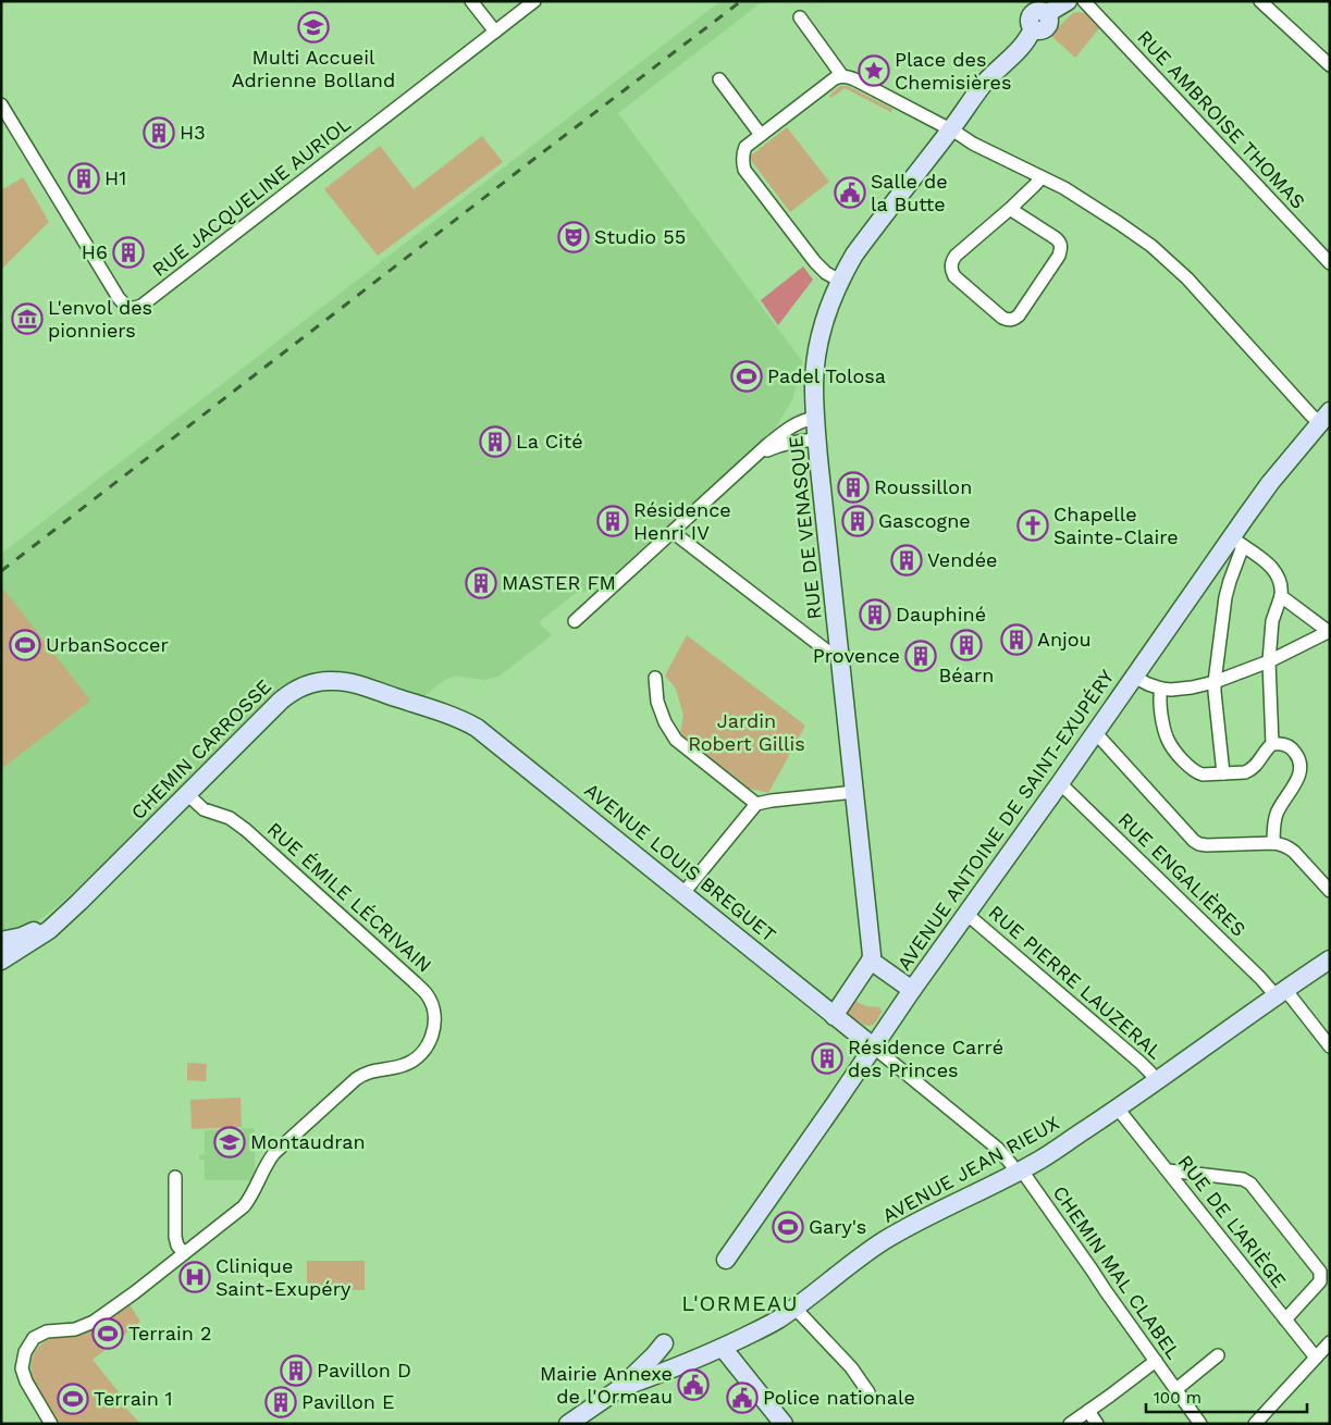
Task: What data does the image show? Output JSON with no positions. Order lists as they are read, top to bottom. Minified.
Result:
{"streets":{"street":["RUE AMBROISE THOMAS","RUE JACQUELINE AURIOL","RUE DE VENASQUE","CHEMIN CARROSSE","AVENUE ANTOINE DE SAINT-EXUPÉRY","AVENUE LOUIS BREGUET","RUE ENGALIÈRES","RUE ÉMILE LÉCRIVAIN","RUE PIERRE LAUZERAL","AVENUE JEAN RIEUX","RUE DE L'ARIÈGE","CHEMIN MAL CLABEL"]},"crossings":[["CHEMIN CARROSSE","AVENUE LOUIS BREGUET"],["CHEMIN CARROSSE","RUE ÉMILE LÉCRIVAIN"],["AVENUE ANTOINE DE SAINT-EXUPÉRY","AVENUE LOUIS BREGUET"],["AVENUE ANTOINE DE SAINT-EXUPÉRY","RUE ENGALIÈRES"],["AVENUE ANTOINE DE SAINT-EXUPÉRY","RUE PIERRE LAUZERAL"],["AVENUE ANTOINE DE SAINT-EXUPÉRY","CHEMIN MAL CLABEL"],["AVENUE LOUIS BREGUET","CHEMIN MAL CLABEL"],["RUE ENGALIÈRES","AVENUE JEAN RIEUX"],["RUE PIERRE LAUZERAL","AVENUE JEAN RIEUX"],["AVENUE JEAN RIEUX","RUE DE L'ARIÈGE"],["AVENUE JEAN RIEUX","CHEMIN MAL CLABEL"]],"districts":["L'ORMEAU"],"parks":["Jardin Robert Gillis"],"places":{"school or university":["Multi Accueil Adrienne Bolland","Montaudran"],"place":["Place des Chemisières"],"building":["H3","H1","H6","La Cité","Roussillon","Résidence Henri IV","Gascogne","Vendée","MASTER FM","Dauphiné","Anjou","Béarn","Provence","Résidence Carré des Princes","Pavillon D","Pavillon E"],"public building":["Salle de la Butte","Mairie Annexe de l'Ormeau","Police nationale"],"theatre":["Studio 55"],"museum":["L'envol des pionniers"],"sports":["Padel Tolosa","UrbanSoccer","Gary's","Terrain 2","Terrain 1"],"church":["Chapelle Sainte-Claire"],"hospital":["Clinique Saint-Exupéry"]},"scale_bar":"100 m"}
